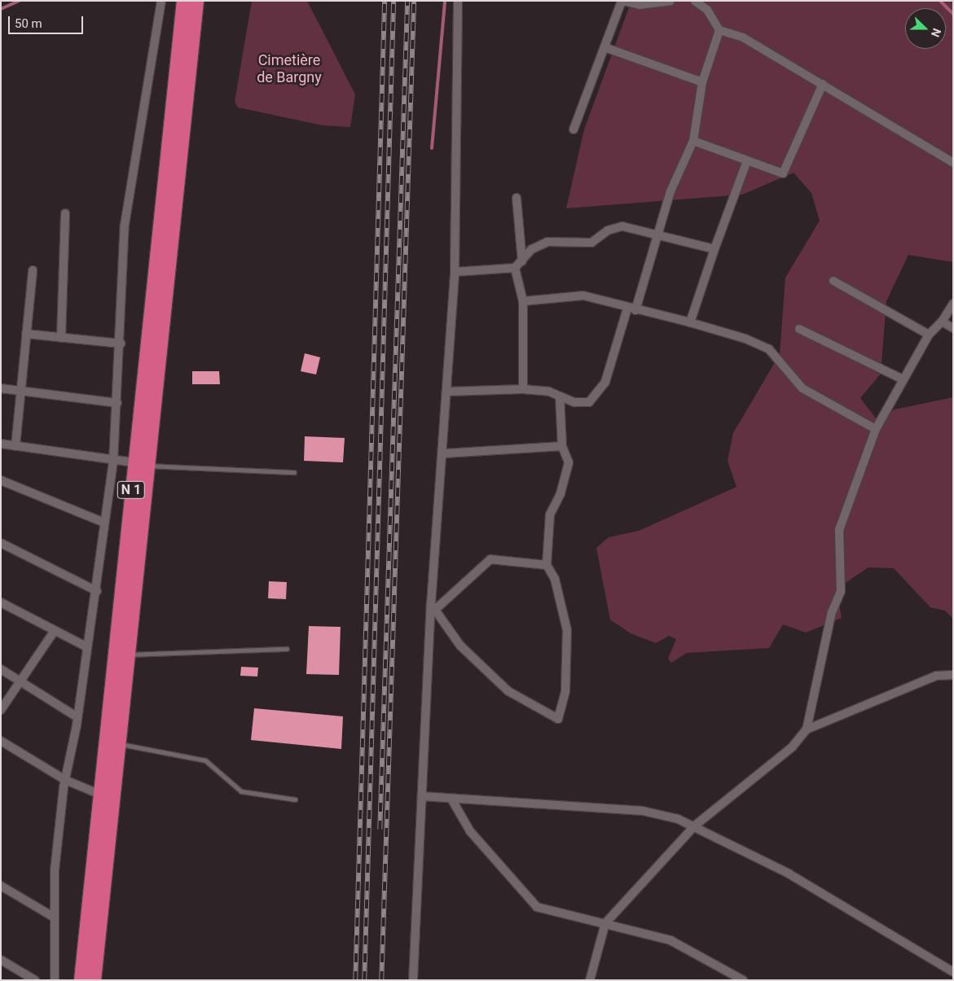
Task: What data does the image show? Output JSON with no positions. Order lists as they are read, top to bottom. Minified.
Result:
{"streets":{"highway":["N 1"]},"parks":["Cimetière de Bargny"],"scale_bar":"50 m","north":"right"}
